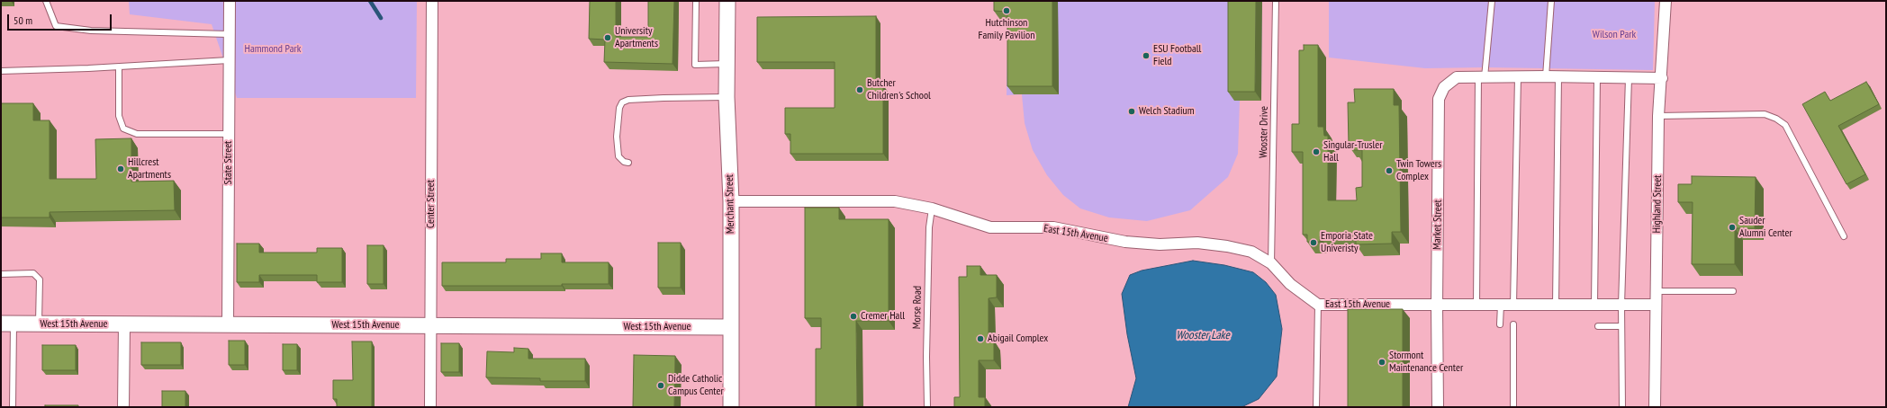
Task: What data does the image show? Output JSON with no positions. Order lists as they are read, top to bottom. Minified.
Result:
{"streets":{"street":["State Street","Center Street","Merchant Street","Highland Street","Market Street","East 15th Avenue","West 15th Avenue"],"lane":["Wooster Drive","Morse Road"]},"crossings":[["Wooster Drive","East 15th Avenue"],["State Street","West 15th Avenue"],["Center Street","West 15th Avenue"],["Merchant Street","East 15th Avenue"],["Merchant Street","West 15th Avenue"],["Highland Street","Market Street"],["Highland Street","East 15th Avenue"],["Market Street","East 15th Avenue"],["East 15th Avenue","Morse Road"]],"water":["Wooster Lake"],"parks":["Wilson Park","Hammond Park"],"places":["Hutchinson Family Pavilion","University Apartments","ESU Football Field","Butcher Children's School","Welch Stadium","Singular-Trusler Hall","Hillcrest Apartments","Twin Towers Complex","Sauder Alumni Center","Emporia State Univeristy","Cremer Hall","Abigail Complex","Stormont Maintenance Center","Didde Catholic Campus Center"],"scale_bar":"50 m"}
